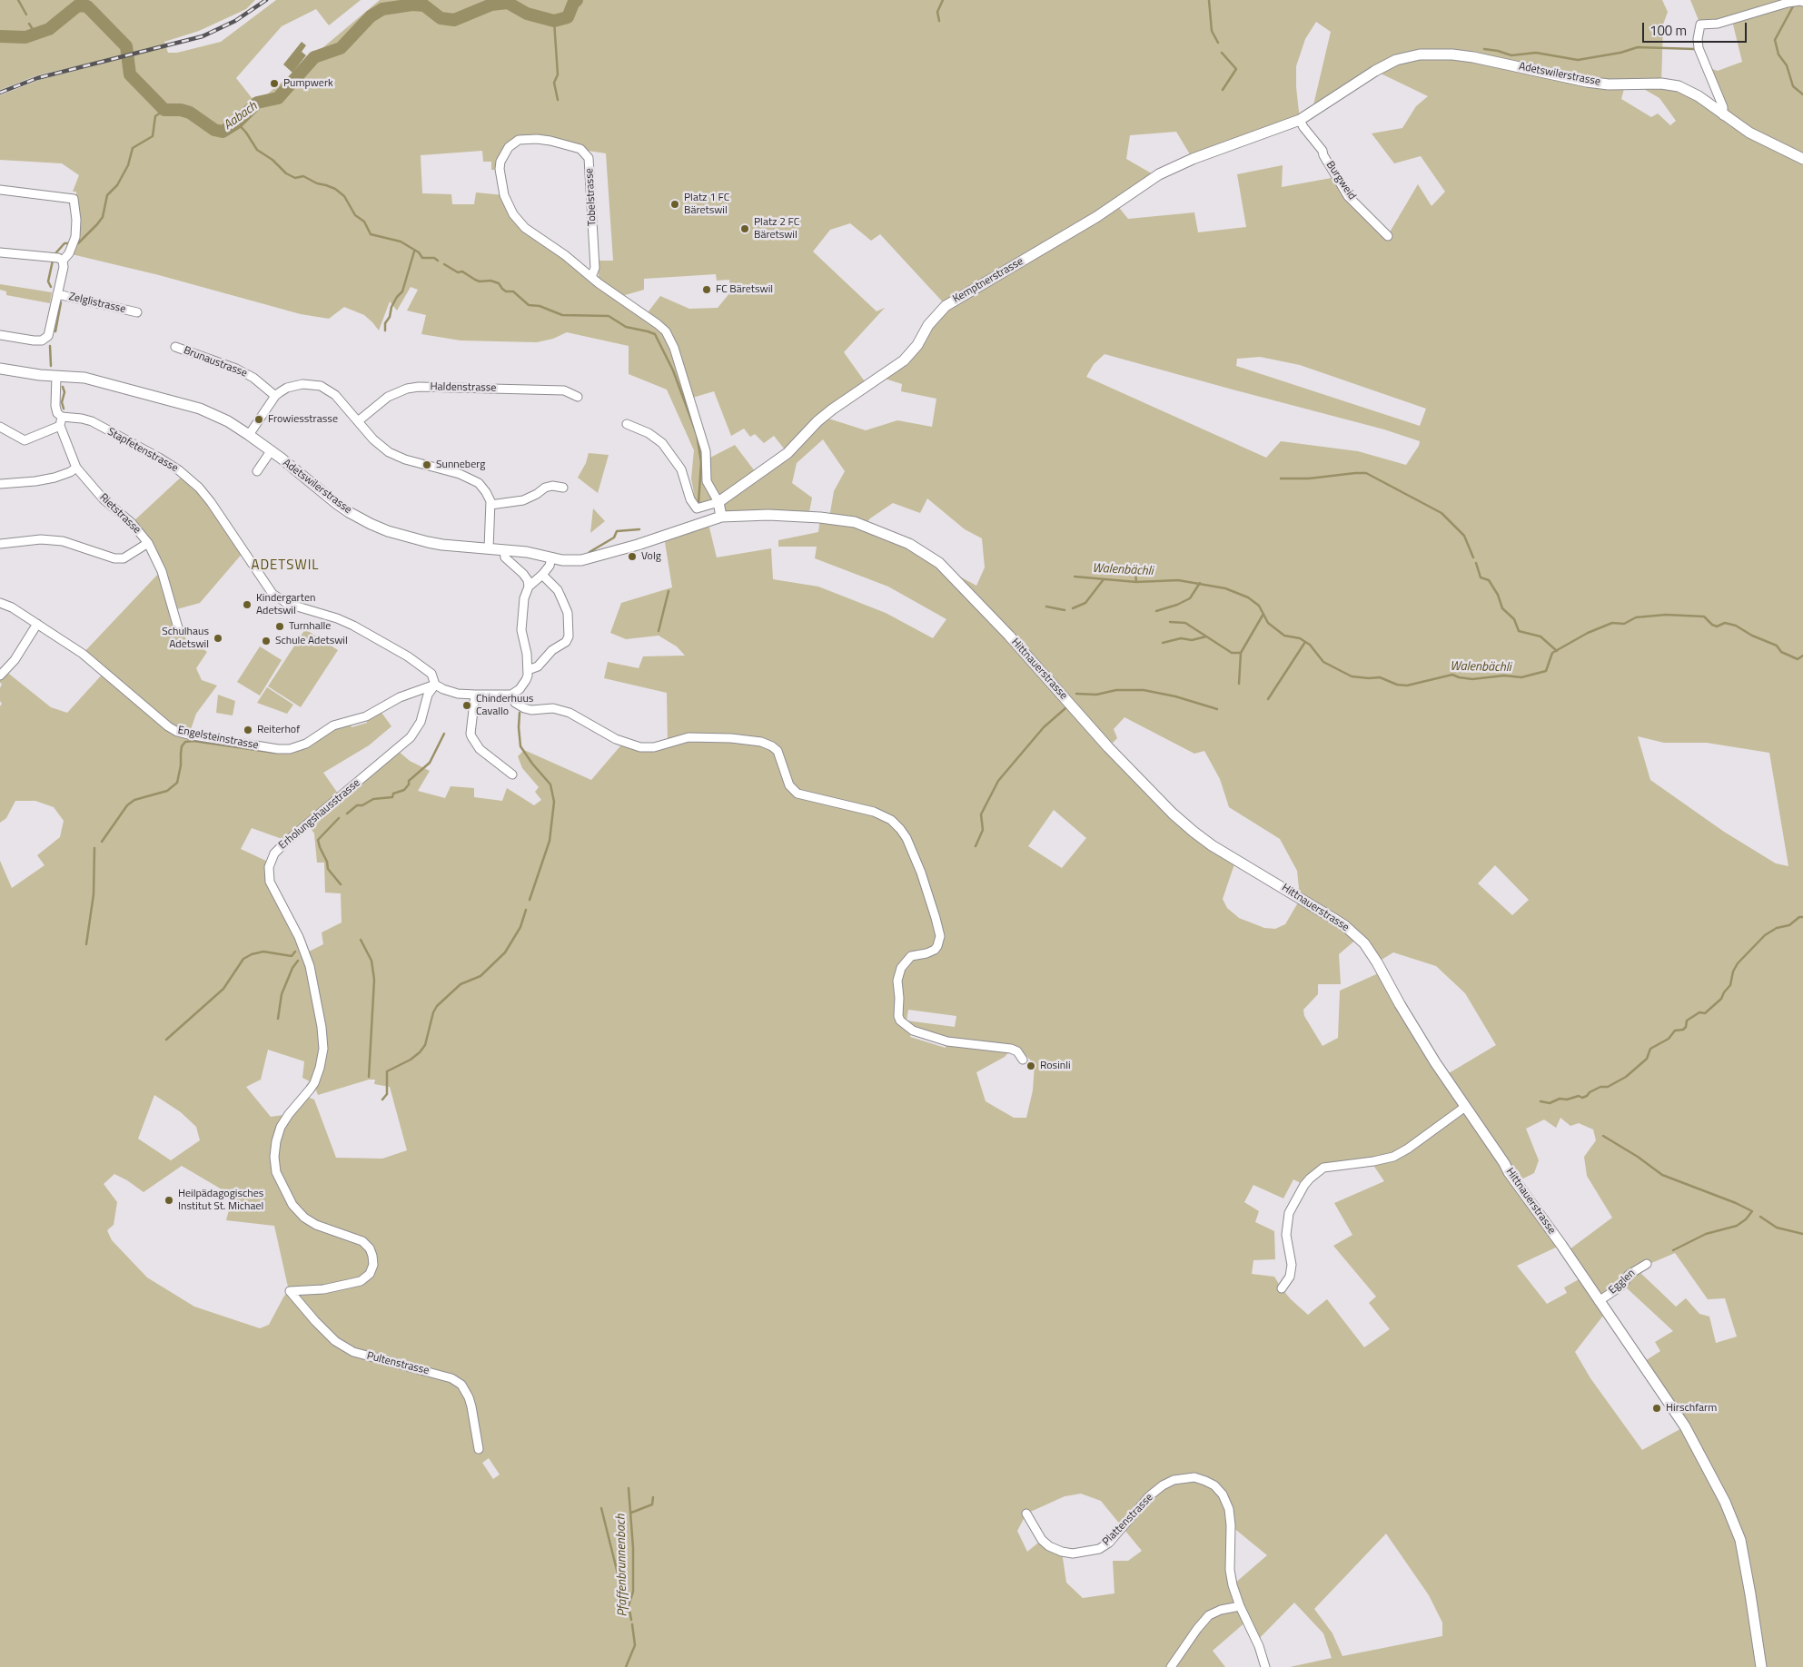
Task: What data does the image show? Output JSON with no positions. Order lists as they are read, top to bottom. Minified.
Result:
{"streets":{"street":["Adetswilerstrasse","Burgweid","Tobelstrasse","Kemptnerstrasse","Zelglistrasse","Brunaustrasse","Haldenstrasse","Stapfetenstrasse","Rietstrasse","Hittnauerstrasse","Engelsteinstrasse","Erholungshausstrasse","Egglen","Pultenstrasse","Plattenstrasse"]},"crossings":[["Adetswilerstrasse","Kemptnerstrasse"],["Adetswilerstrasse","Hittnauerstrasse"],["Burgweid","Kemptnerstrasse"],["Tobelstrasse","Kemptnerstrasse"],["Stapfetenstrasse","Engelsteinstrasse"],["Stapfetenstrasse","Erholungshausstrasse"],["Hittnauerstrasse","Egglen"],["Engelsteinstrasse","Erholungshausstrasse"],["Erholungshausstrasse","Pultenstrasse"]],"districts":["ADETSWIL"],"water":["Aabach","Walenbächli","Pfaffenbrunnenbach"],"places":["Pumpwerk","Platz 1 FC Bäretswil","Platz 2 FC Bäretswil","FC Bäretswil","Frowiesstrasse","Sunneberg","Volg","Kindergarten Adetswil","Turnhalle","Schulhaus Adetswil","Schule Adetswil","Chinderhuus Cavallo","Reiterhof","Rosinli","Heilpädagogisches Institut St. Michael","Hirschfarm"],"scale_bar":"100 m"}
